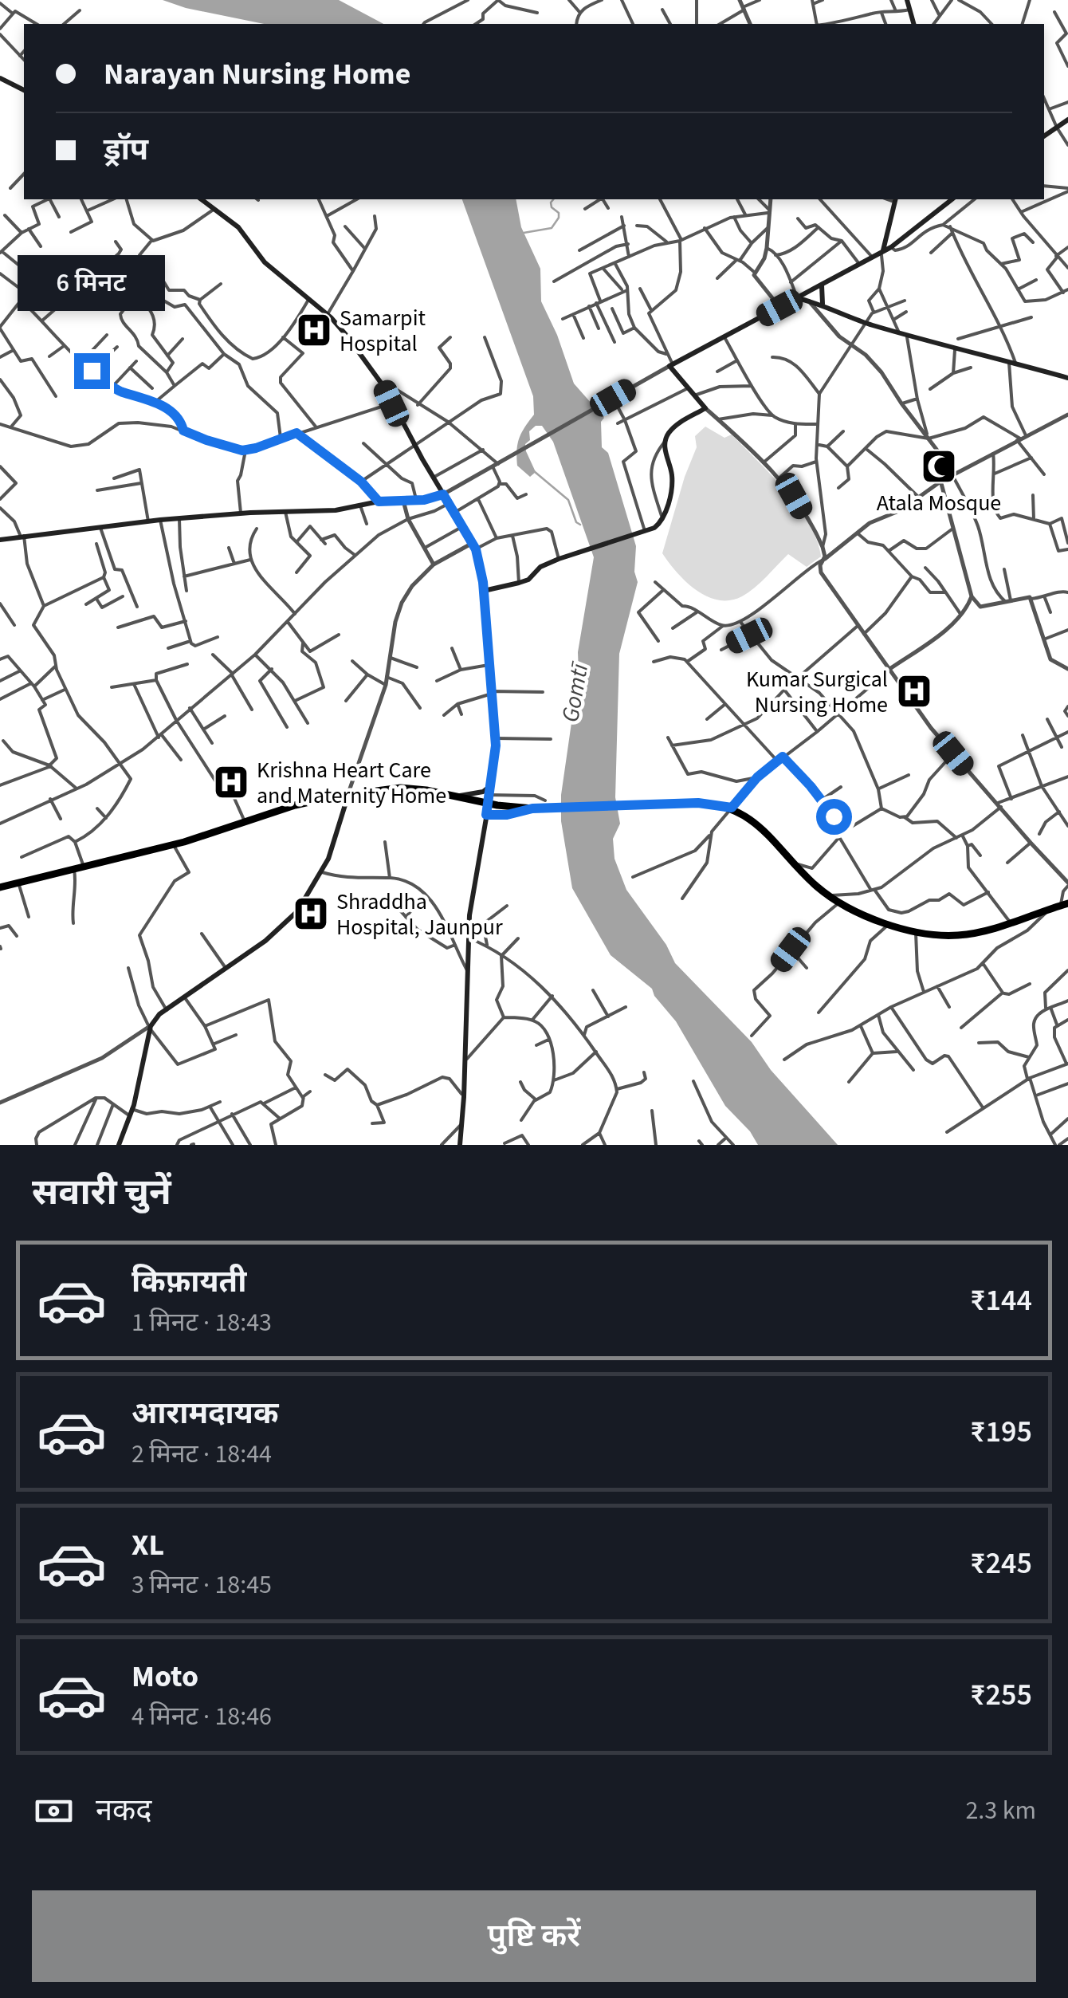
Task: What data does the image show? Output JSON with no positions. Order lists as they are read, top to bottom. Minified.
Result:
{"water":["Gomtī"],"places":{"hospital":["Samarpit Hospital","Kumar Surgical Nursing Home","Krishna Heart Care and Maternity Home","Shraddha Hospital, Jaunpur"],"mosque":["Atala Mosque"]},"page":{"banner":["Narayan Nursing Home","ड्रॉप"],"bubble":"6 मिनट","heading":"सवारी चुनें","list":[{"name":"किफ़ायती","note":"1 मिनट · 18:43","value":"₹144"},{"name":"आरामदायक","note":"2 मिनट · 18:44","value":"₹195"},{"name":"XL","note":"3 मिनट · 18:45","value":"₹245"},{"name":"Moto","note":"4 मिनट · 18:46","value":"₹255"}],"pay":["नकद","2.3 km"],"buttons":"पुष्टि करें"}}
